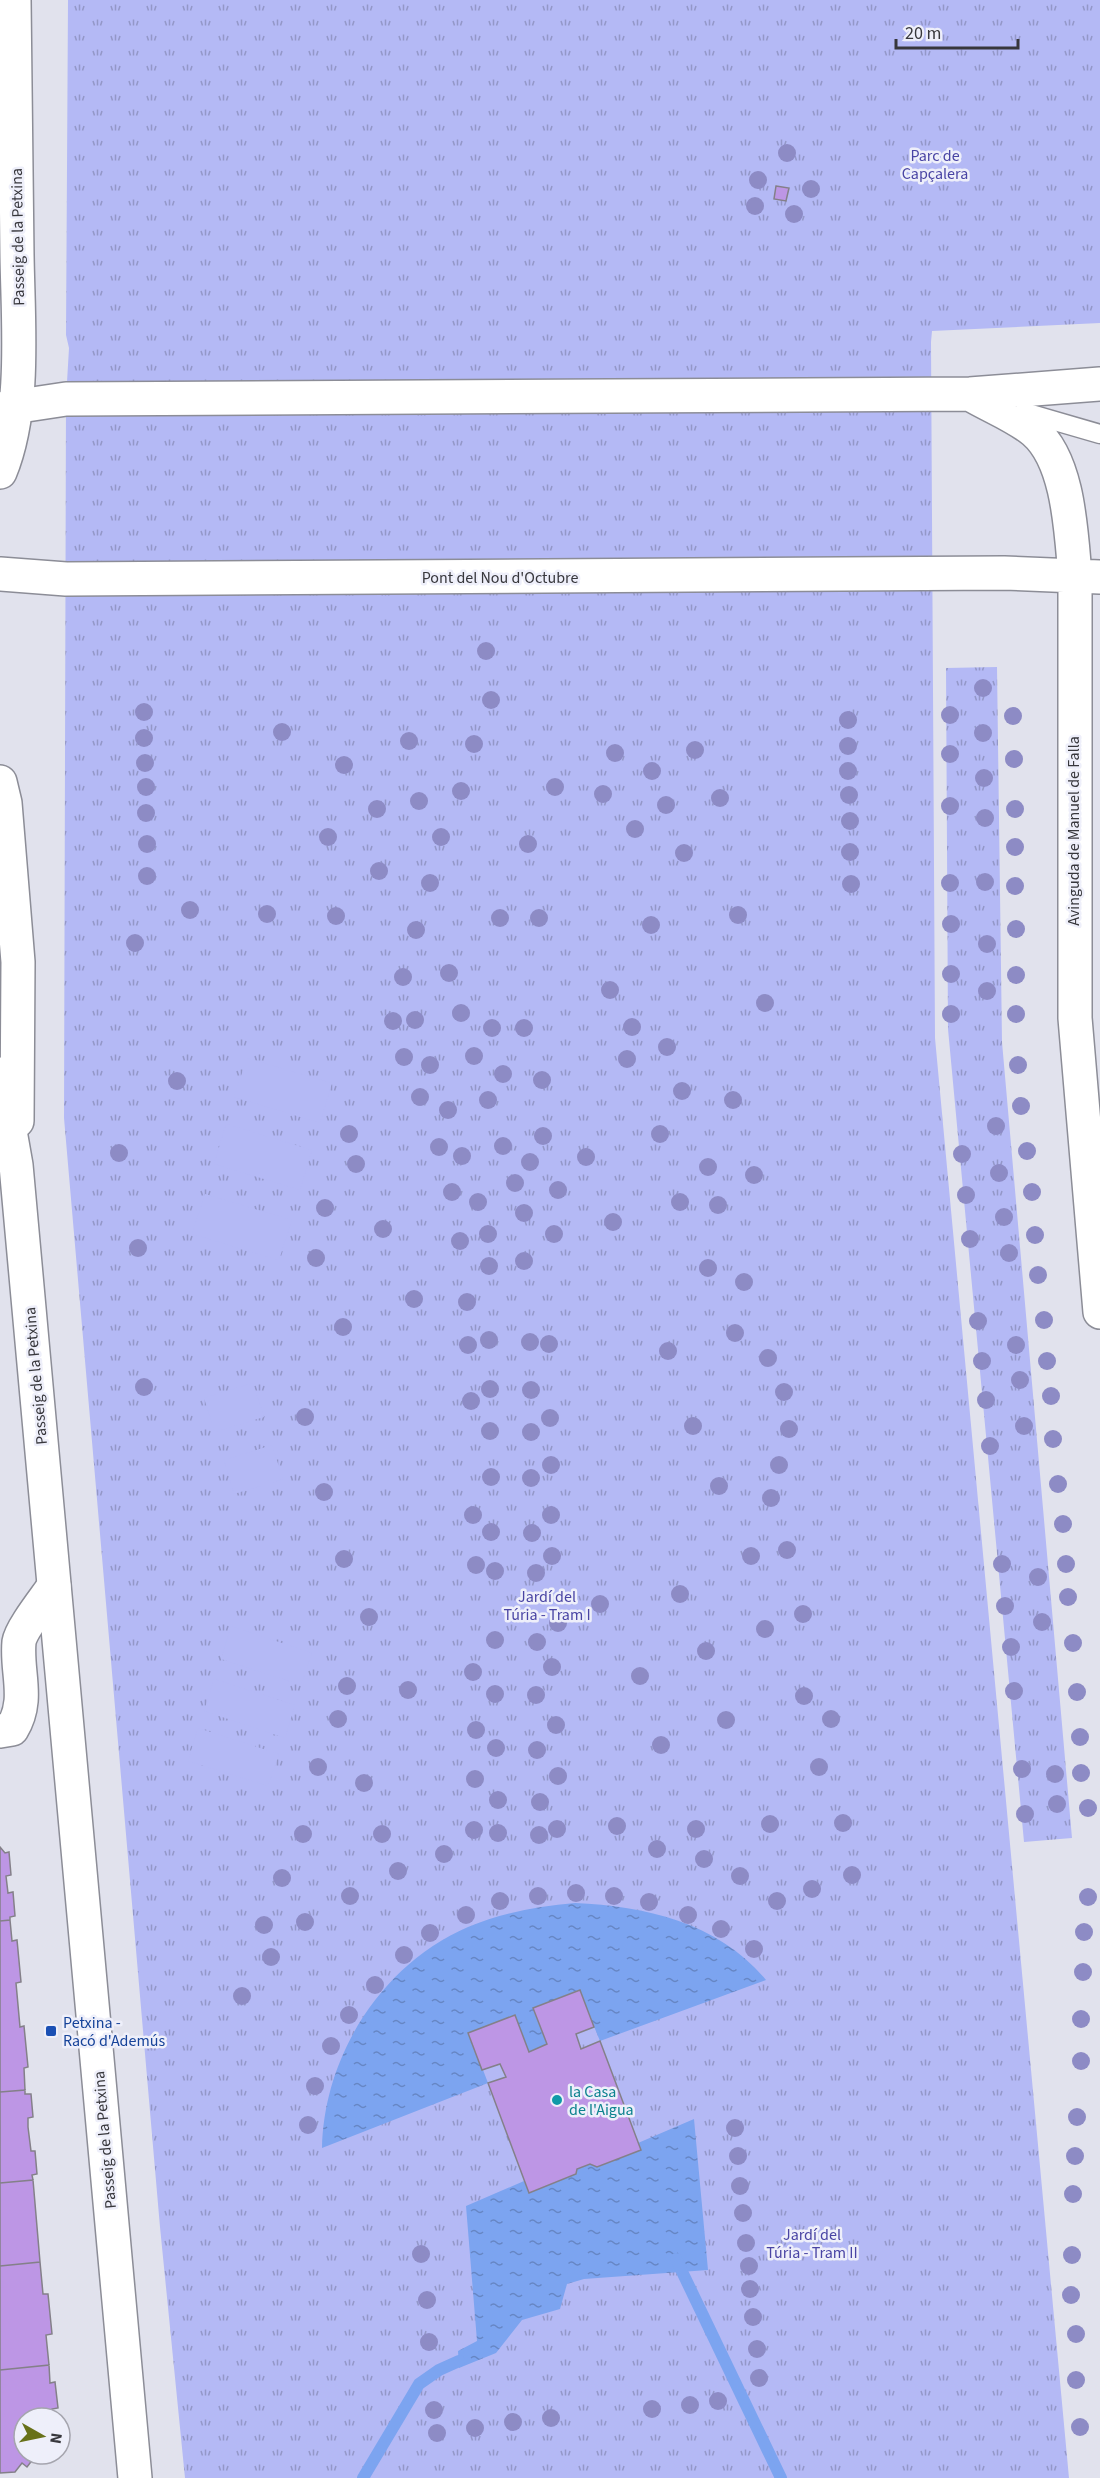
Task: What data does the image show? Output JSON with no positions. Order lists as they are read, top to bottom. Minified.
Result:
{"streets":{"main road":["Passeig de la Petxina","Pont del Nou d'Octubre","Avinguda de Manuel de Falla"]},"crossings":[["Pont del Nou d'Octubre","Avinguda de Manuel de Falla"]],"parks":["Parc de Capçalera","Jardí del Túria - Tram I","Jardí del Túria - Tram II"],"places":{"transit":["Petxina - Racó d'Ademús"],"other":["la Casa de l'Aigua"]},"scale_bar":"20 m","north":"right"}
